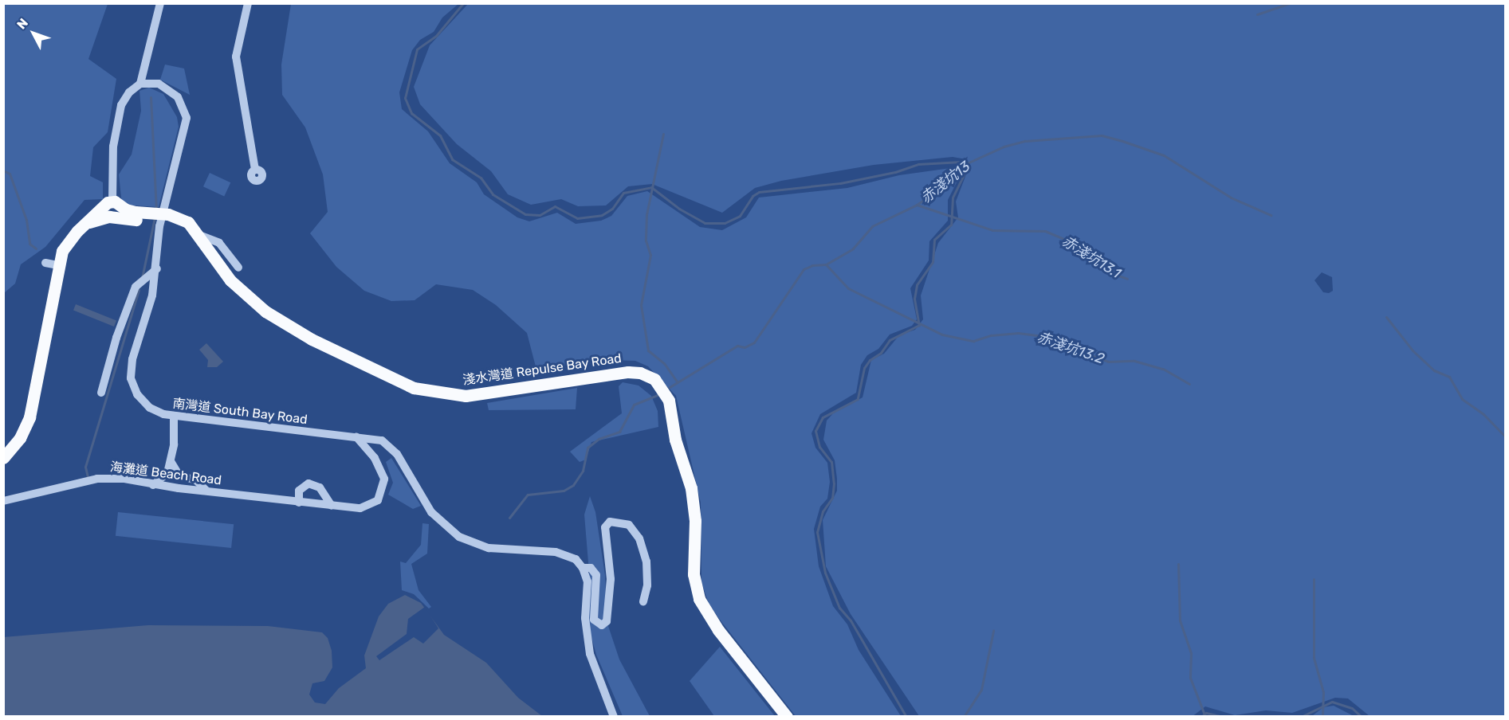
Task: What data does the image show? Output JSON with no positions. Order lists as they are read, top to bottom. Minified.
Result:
{"streets":{"main road":["淺水灣道 Repulse Bay Road"],"street":["南灣道 South Bay Road","海灘道 Beach Road"]},"crossings":[["南灣道 South Bay Road","海灘道 Beach Road"]],"water":["赤淺坑13","赤淺坑13.1","赤淺坑13.2"],"north":"top left"}
